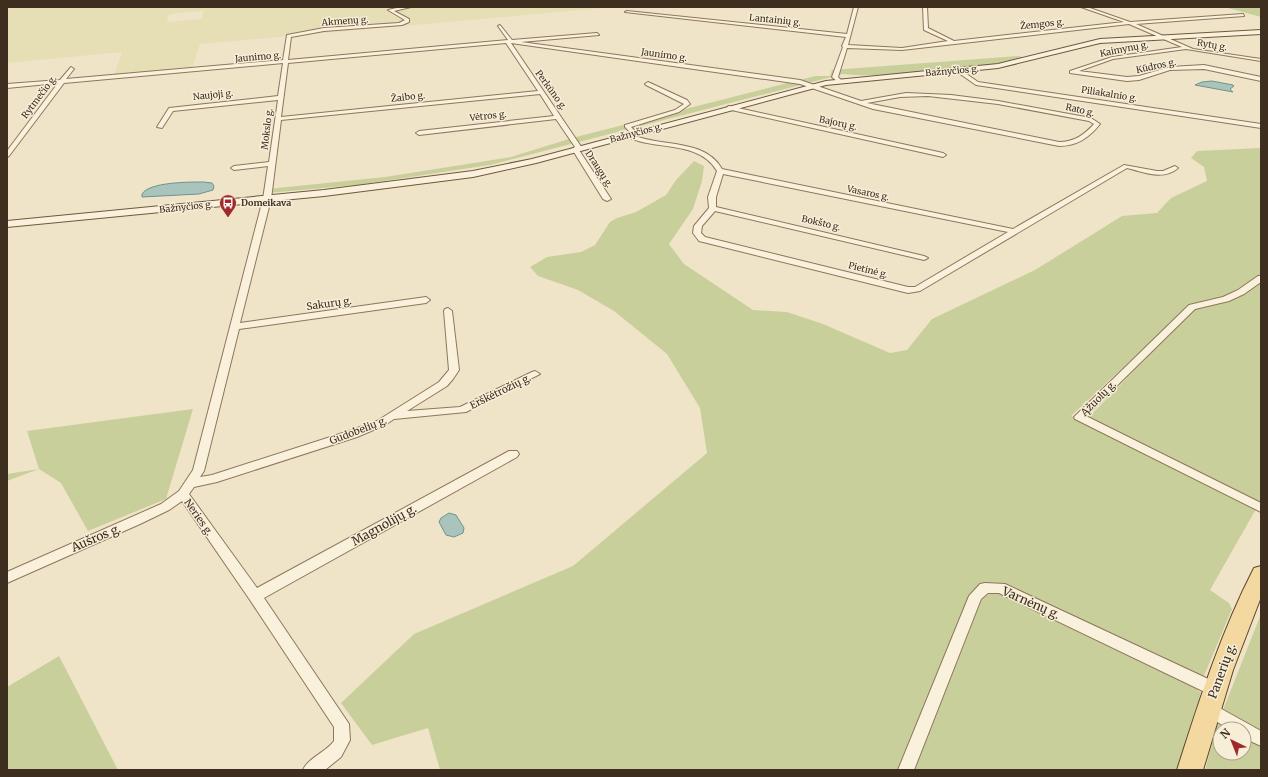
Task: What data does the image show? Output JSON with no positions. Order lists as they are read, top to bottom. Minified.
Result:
{"streets":{"main road":["Bažnyčios g.","Panerių g."],"street":["Lantainių g.","Akmenų g.","Žemgos g.","Rytų g.","Kaimynų g.","Jaunimo g.","Kūdros g.","Perkūno g.","Piliakalnio g.","Naujoji g.","Rytmečio g.","Žaibo g.","Rato g.","Vėtros g.","Bajorų g.","Mokslo g.","Draugų g.","Vasaros g.","Bokšto g.","Pietinė g.","Sakurų g.","Erškėtrožių g.","Ąžuolų g.","Gudobelių g.","Neries g.","Magnolijų g.","Aušros g.","Varnėnų g."]},"crossings":[["Akmenų g.","Jaunimo g."],["Akmenų g.","Mokslo g."],["Žemgos g.","Rytų g."],["Rytų g.","Kaimynų g."],["Rytų g.","Bažnyčios g."],["Kaimynų g.","Kūdros g."],["Jaunimo g.","Bažnyčios g."],["Jaunimo g.","Perkūno g."],["Jaunimo g.","Rytmečio g."],["Jaunimo g.","Rato g."],["Jaunimo g.","Mokslo g."],["Bažnyčios g.","Perkūno g."],["Bažnyčios g.","Piliakalnio g."],["Bažnyčios g.","Rato g."],["Bažnyčios g.","Bajorų g."],["Bažnyčios g.","Mokslo g."],["Bažnyčios g.","Draugų g."],["Bažnyčios g.","Neries g."],["Perkūno g.","Žaibo g."],["Perkūno g.","Vėtros g."],["Perkūno g.","Draugų g."],["Naujoji g.","Mokslo g."],["Žaibo g.","Mokslo g."],["Mokslo g.","Neries g."],["Vasaros g.","Pietinė g."],["Bokšto g.","Pietinė g."],["Sakurų g.","Neries g."],["Erškėtrožių g.","Gudobelių g."],["Gudobelių g.","Neries g."],["Neries g.","Magnolijų g."],["Neries g.","Aušros g."],["Varnėnų g.","Panerių g."]],"places":{"bus stop":["Domeikava"]},"north":"top left"}
